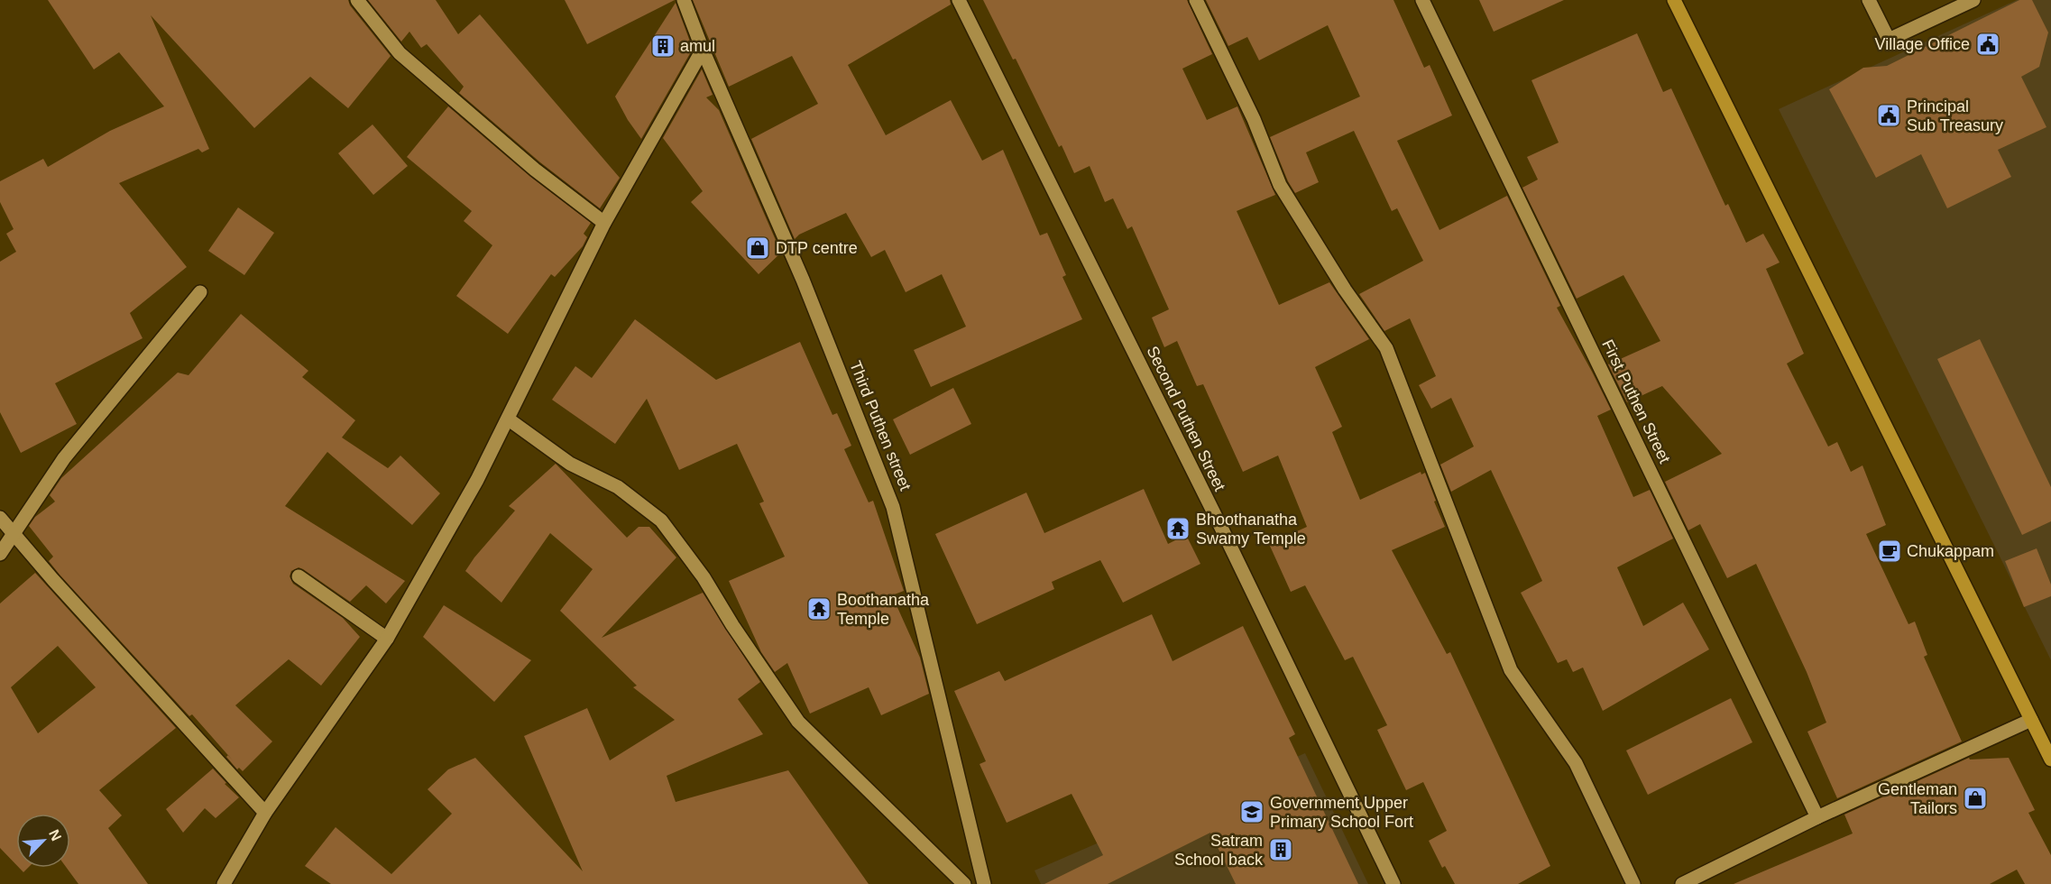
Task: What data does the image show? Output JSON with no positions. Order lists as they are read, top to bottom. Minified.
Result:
{"streets":{"street":["First Puthen Street","Second Puthen Street","Third Puthen street"]},"places":{"public building":["Village Office","Principal Sub Treasury"],"building":["amul","Satram School back"],"shop":["DTP centre","Gentleman Tailors"],"temple":["Bhoothanatha Swamy Temple","Boothanatha Temple"],"cafe":["Chukappam"],"school or university":["Government Upper Primary School Fort"]},"north":"top right"}
